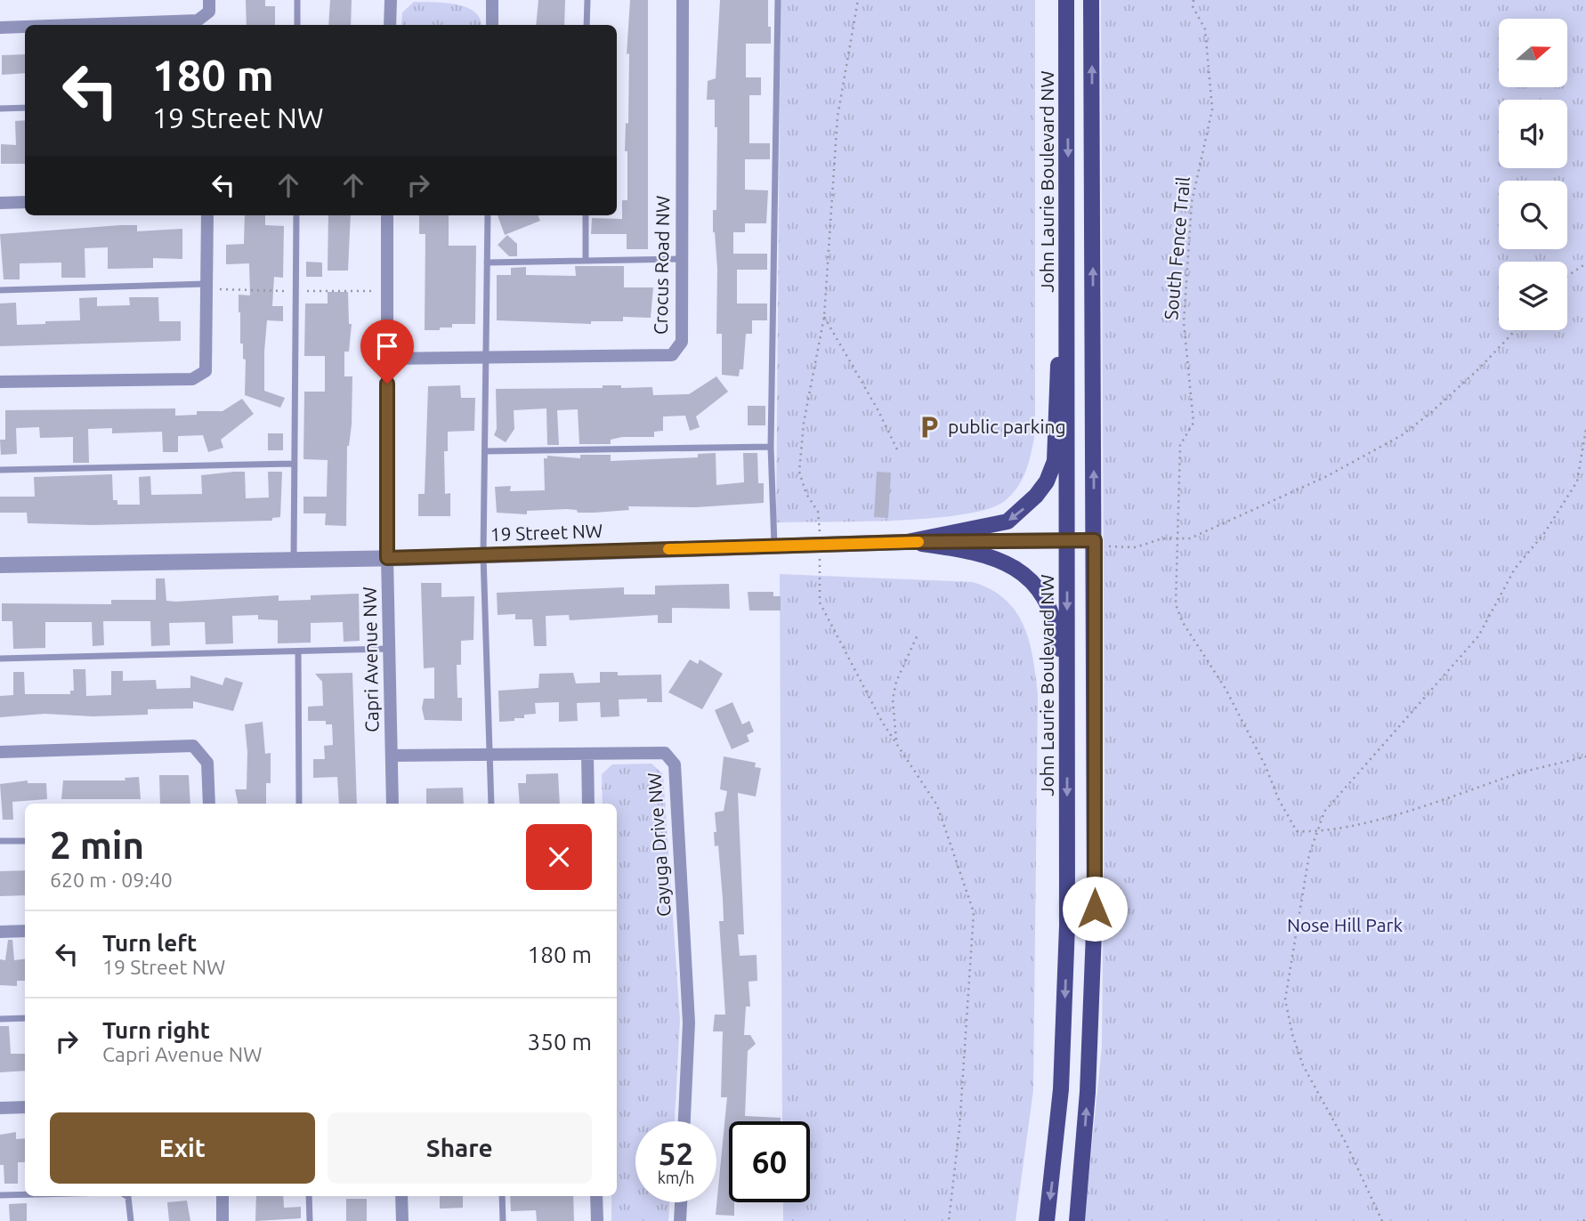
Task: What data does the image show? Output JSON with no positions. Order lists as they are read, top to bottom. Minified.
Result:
{"streets":{"main road":["John Laurie Boulevard NW"],"street":["Crocus Road NW","19 Street NW","Capri Avenue NW","Cayuga Drive NW"],"path":["South Fence Trail"]},"crossings":[["John Laurie Boulevard NW","19 Street NW"],["Crocus Road NW","Capri Avenue NW"],["19 Street NW","Capri Avenue NW"],["Capri Avenue NW","Cayuga Drive NW"]],"parks":["Nose Hill Park"],"places":{"parking":["public parking"]},"north":"right","page":{"turn":["180 m","19 Street NW"],"heading":["2 min","620 m · 09:40"],"list":[{"name":"Turn left","note":"19 Street NW","value":"180 m"},{"name":"Turn right","note":"Capri Avenue NW","value":"350 m"}],"buttons":["Exit","Share"],"speed":"52 km/h","limit":"60"}}
